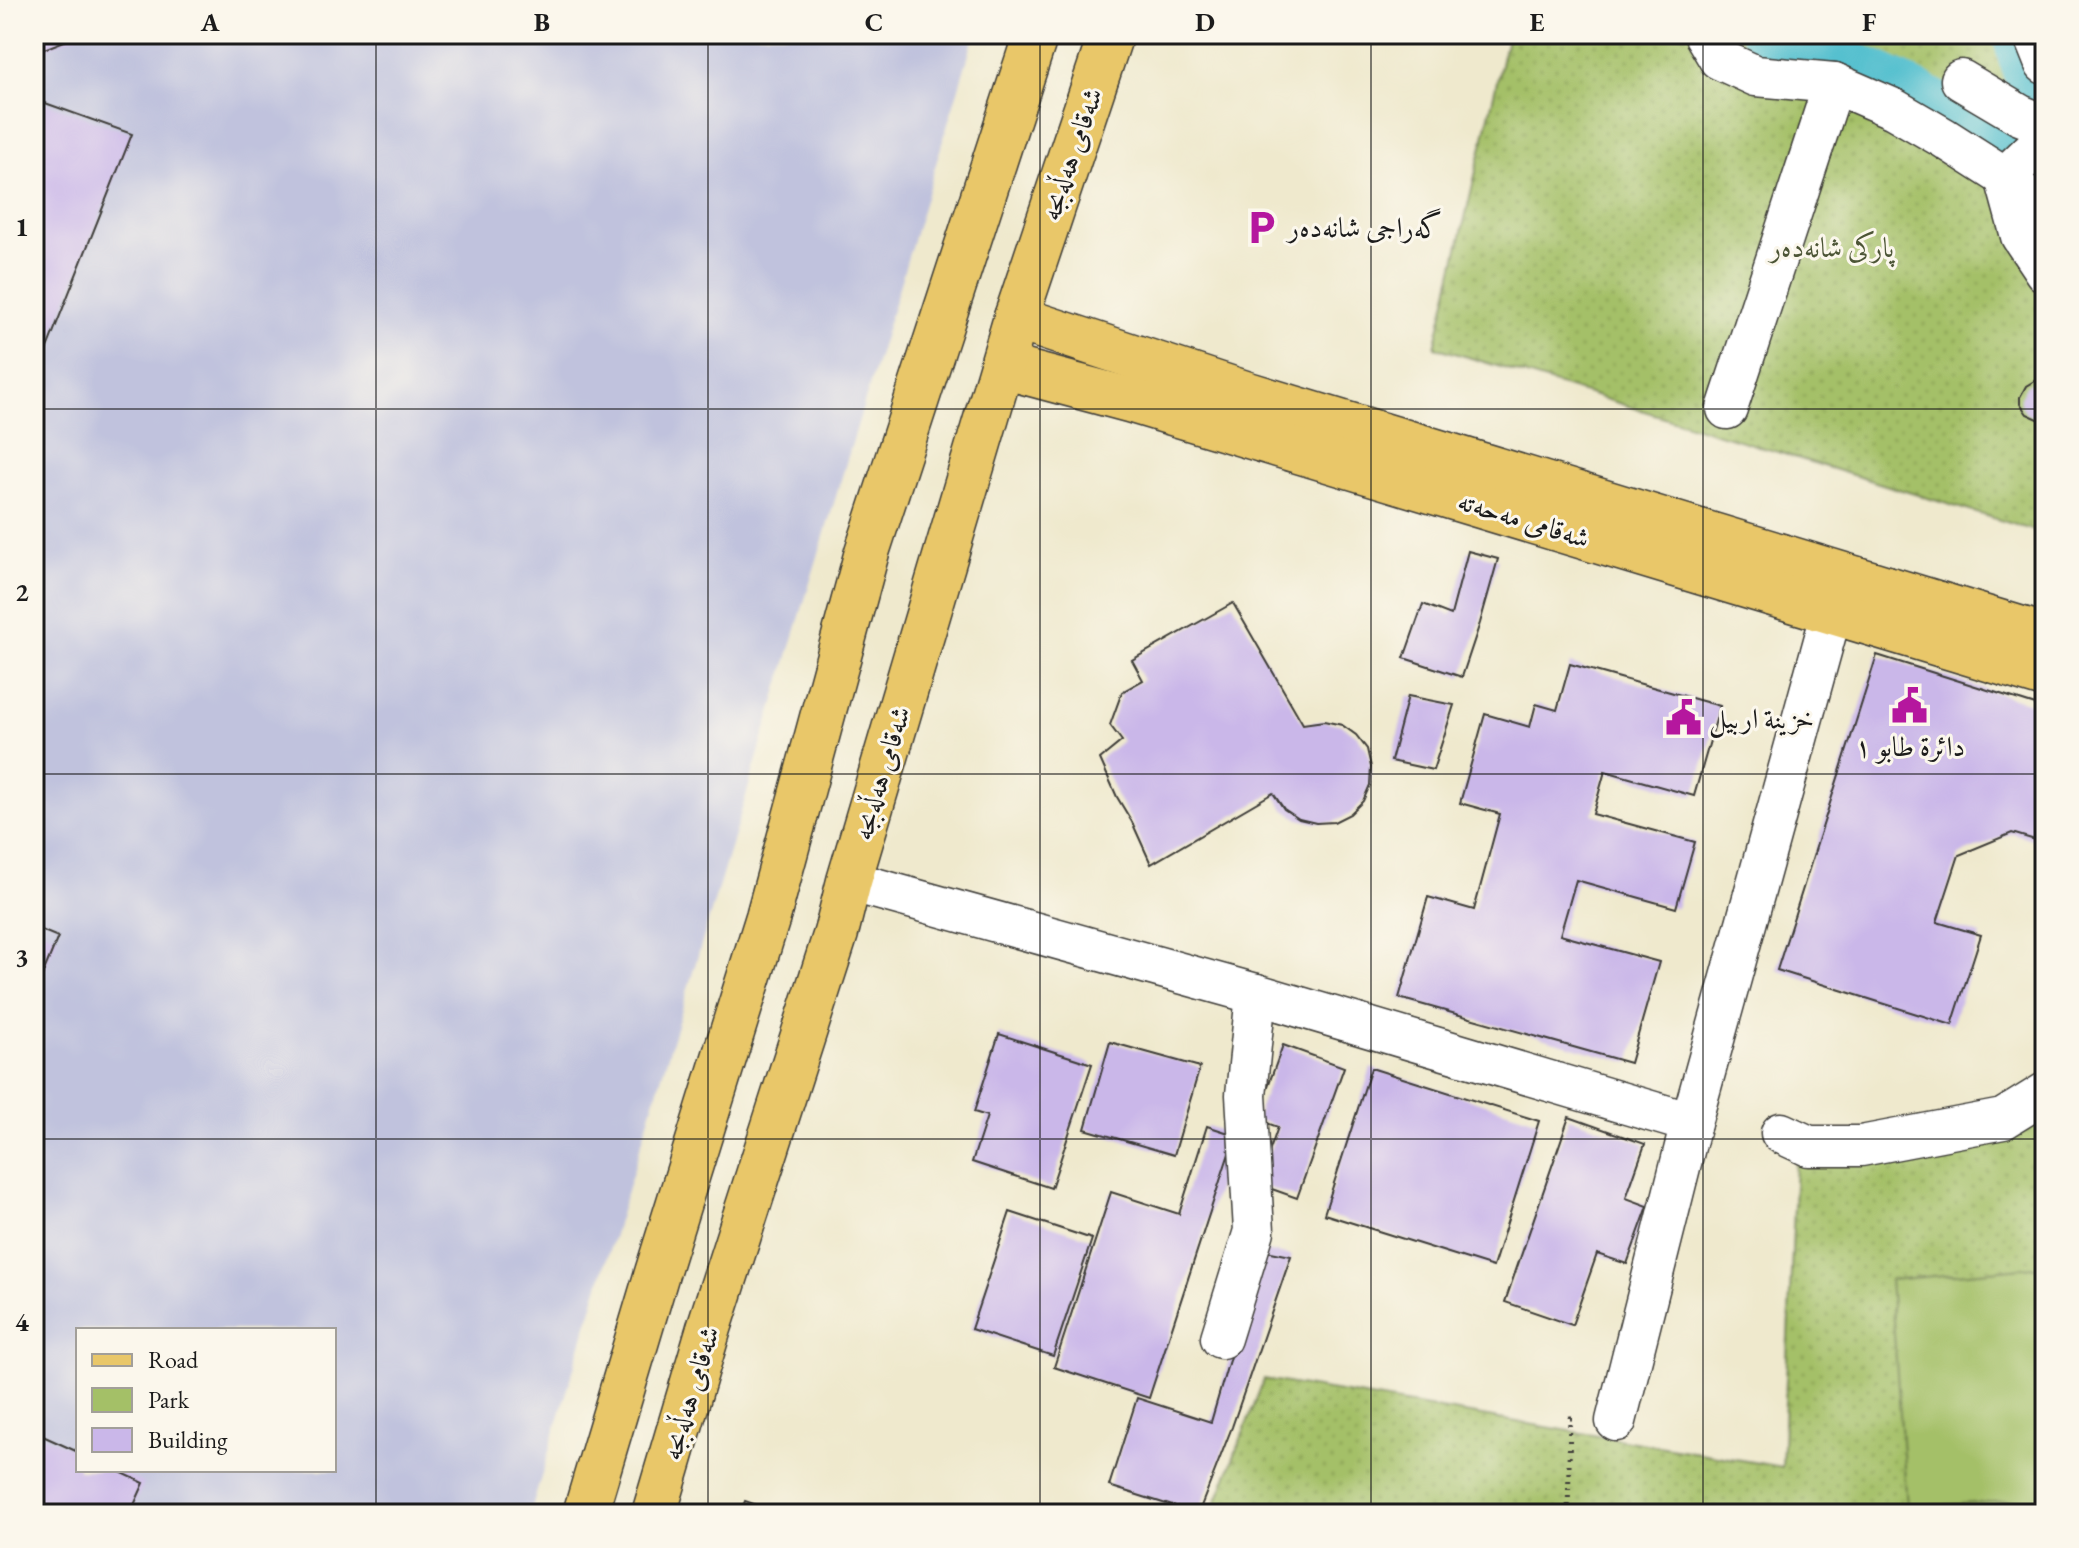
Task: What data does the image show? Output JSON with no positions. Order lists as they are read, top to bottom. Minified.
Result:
{"streets":{"main road":["شەقامی هەڵەبجە","شەقامی مەحەتە"]},"crossings":[["شەقامی هەڵەبجە","شەقامی مەحەتە"]],"parks":["پارکی شانەدەر"],"places":{"parking":["گەراجی شانەدەر"],"public building":["دائرة طابو ١","خزينة اربيل"]},"legend":["Road","Park","Building"],"grid":{"columns":["A","B","C","D","E","F"],"rows":["1","2","3","4"]}}
